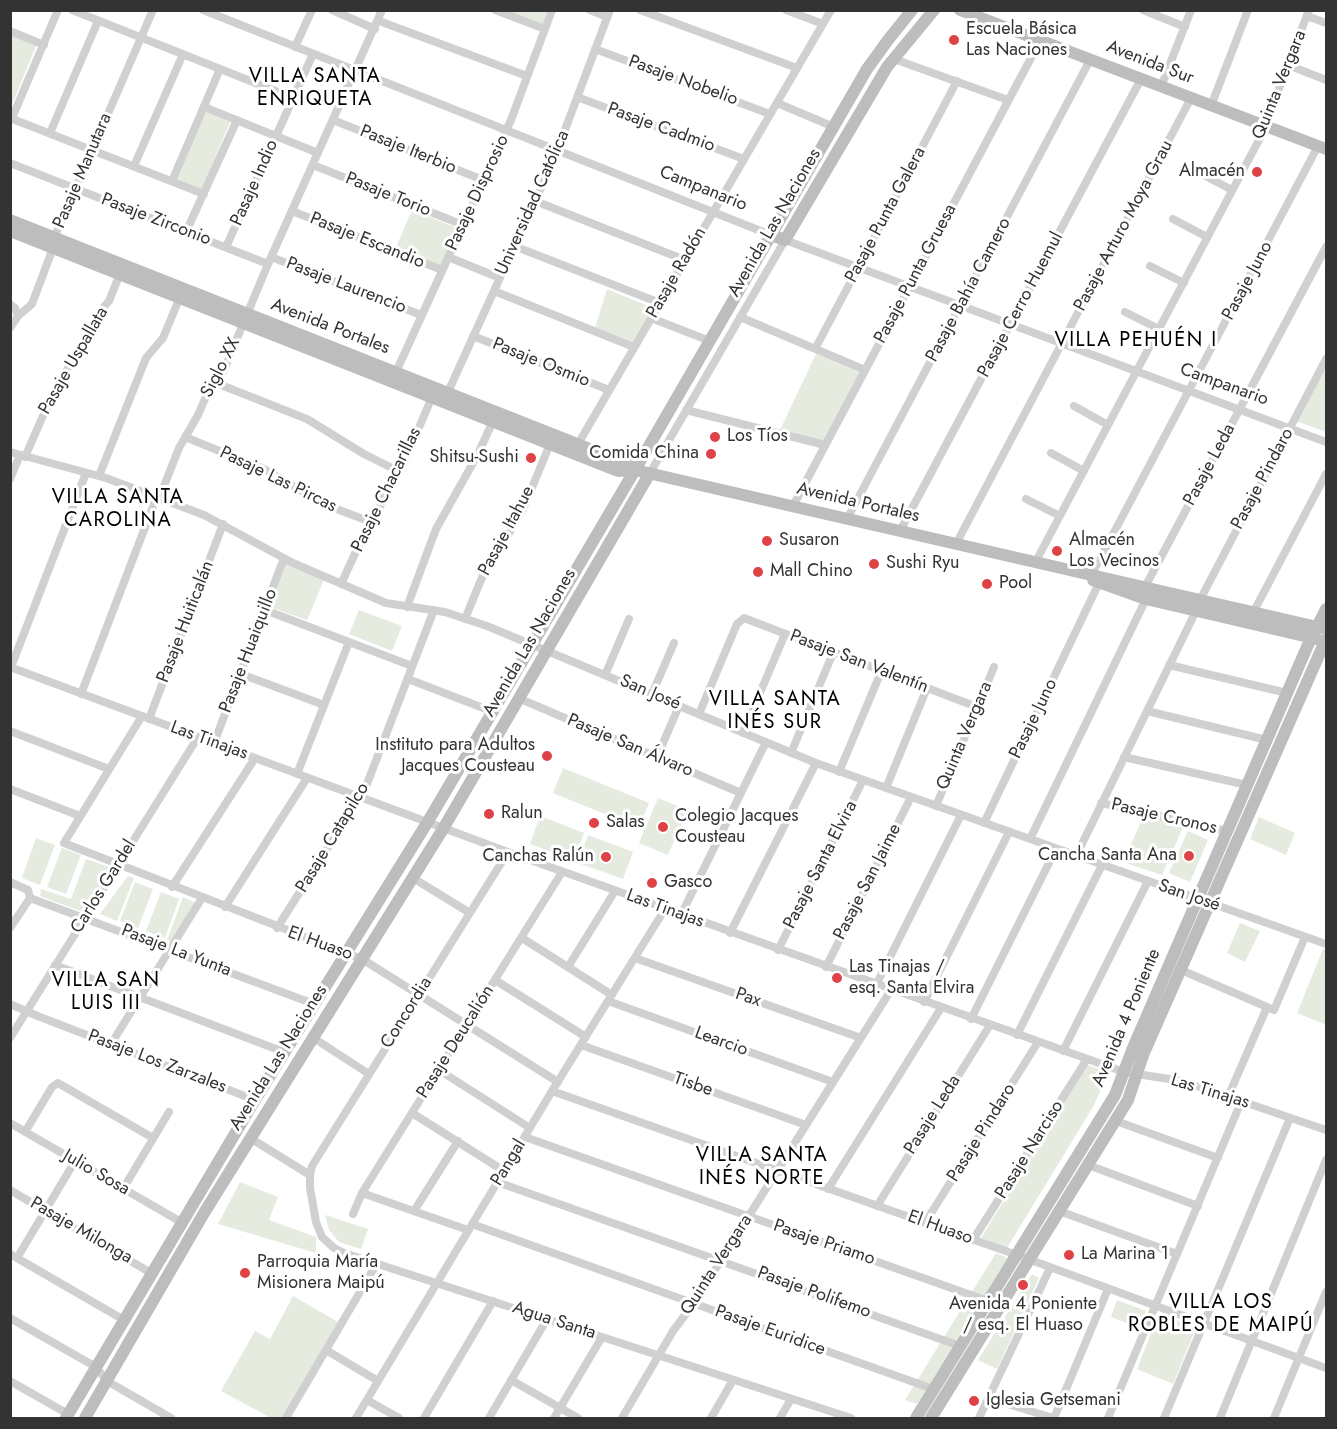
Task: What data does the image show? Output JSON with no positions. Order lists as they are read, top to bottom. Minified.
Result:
{"streets":{"street":["Avenida Sur","Pasaje Nobelio","Quinta Vergara","Pasaje Cadmio","Pasaje Iterbio","Pasaje Manutara","Pasaje Indio","Campanario","Pasaje Disprosio","Pasaje Torio","Universidad Católica","Pasaje Punta Galera","Pasaje Zirconio","Avenida Las Naciones","Pasaje Arturo Moya Grau","Pasaje Escandio","Pasaje Radón","Pasaje Punta Gruesa","Pasaje Juno","Pasaje Laurencio","Pasaje Bahía Camero","Pasaje Cerro Huemul","Avenida Portales","Pasaje Uspallata","Pasaje Osmio","Siglo XX","Pasaje Leda","Pasaje Pindaro","Pasaje Las Pircas","Pasaje Chacarillas","Pasaje Itahue","Pasaje Huiticalán","Pasaje Huaiquillo","Pasaje San Valentín","San José","Las Tinajas","Pasaje San Álvaro","Pasaje Cronos","Pasaje Catapilco","Pasaje Santa Elvira","Pasaje San Jaime","Carlos Gardel","El Huaso","Pasaje La Yunta","Pax","Concordia","Avenida 4 Poniente","Pasaje Deucalión","Learcio","Pasaje Los Zarzales","Tisbe","Pasaje Narciso","Pangal","Julio Sosa","Pasaje Milonga","Pasaje Priamo","Pasaje Polifemo","Agua Santa","Pasaje Euridice"]},"crossings":[["Avenida Sur","Quinta Vergara"],["Avenida Sur","Pasaje Arturo Moya Grau"],["Avenida Sur","Pasaje Punta Gruesa"],["Avenida Sur","Pasaje Juno"],["Avenida Sur","Pasaje Bahía Camero"],["Avenida Sur","Pasaje Cerro Huemul"],["Pasaje Nobelio","Universidad Católica"],["Pasaje Nobelio","Pasaje Radón"],["Quinta Vergara","Campanario"],["Quinta Vergara","Avenida Portales"],["Quinta Vergara","Pasaje San Valentín"],["Quinta Vergara","San José"],["Quinta Vergara","Las Tinajas"],["Quinta Vergara","El Huaso"],["Quinta Vergara","Pax"],["Quinta Vergara","Learcio"],["Quinta Vergara","Tisbe"],["Quinta Vergara","Pasaje Priamo"],["Quinta Vergara","Pasaje Polifemo"],["Quinta Vergara","Agua Santa"],["Quinta Vergara","Pasaje Euridice"],["Pasaje Cadmio","Universidad Católica"],["Pasaje Cadmio","Pasaje Radón"],["Pasaje Iterbio","Pasaje Disprosio"],["Pasaje Iterbio","Siglo XX"],["Pasaje Manutara","Pasaje Zirconio"],["Pasaje Manutara","Avenida Portales"],["Pasaje Indio","Campanario"],["Pasaje Indio","Pasaje Zirconio"],["Campanario","Pasaje Disprosio"],["Campanario","Universidad Católica"],["Campanario","Pasaje Punta Galera"],["Campanario","Avenida Las Naciones"],["Campanario","Pasaje Arturo Moya Grau"],["Campanario","Pasaje Radón"],["Campanario","Pasaje Punta Gruesa"],["Campanario","Pasaje Juno"],["Campanario","Pasaje Bahía Camero"],["Campanario","Pasaje Cerro Huemul"],["Campanario","Siglo XX"],["Campanario","Pasaje Leda"],["Campanario","Pasaje Pindaro"],["Pasaje Disprosio","Pasaje Torio"],["Pasaje Disprosio","Pasaje Escandio"],["Pasaje Disprosio","Pasaje Laurencio"],["Pasaje Disprosio","Avenida Portales"],["Pasaje Torio","Siglo XX"],["Universidad Católica","Avenida Portales"],["Universidad Católica","Pasaje Osmio"],["Pasaje Zirconio","Pasaje Laurencio"],["Pasaje Zirconio","Siglo XX"],["Avenida Las Naciones","Avenida Portales"],["Avenida Las Naciones","San José"],["Avenida Las Naciones","Las Tinajas"],["Avenida Las Naciones","Pasaje San Álvaro"],["Avenida Las Naciones","El Huaso"],["Avenida Las Naciones","Pasaje La Yunta"],["Avenida Las Naciones","Pasaje Los Zarzales"],["Avenida Las Naciones","Julio Sosa"],["Avenida Las Naciones","Pasaje Milonga"],["Pasaje Arturo Moya Grau","Avenida Portales"],["Pasaje Escandio","Siglo XX"],["Pasaje Radón","Avenida Portales"],["Pasaje Radón","Pasaje Osmio"],["Pasaje Punta Gruesa","Avenida Portales"],["Pasaje Juno","Avenida Portales"],["Pasaje Juno","San José"],["Pasaje Laurencio","Siglo XX"],["Pasaje Bahía Camero","Avenida Portales"],["Pasaje Cerro Huemul","Avenida Portales"],["Avenida Portales","Pasaje Uspallata"],["Avenida Portales","Siglo XX"],["Avenida Portales","Pasaje Leda"],["Avenida Portales","Pasaje Pindaro"],["Avenida Portales","Pasaje Chacarillas"],["Avenida Portales","Pasaje Itahue"],["Avenida Portales","Avenida 4 Poniente"],["Pasaje Uspallata","San José"],["Siglo XX","Pasaje Las Pircas"],["Siglo XX","San José"],["Siglo XX","Las Tinajas"],["Pasaje Leda","San José"],["Pasaje Leda","Las Tinajas"],["Pasaje Leda","El Huaso"],["Pasaje Pindaro","San José"],["Pasaje Pindaro","Las Tinajas"],["Pasaje Pindaro","Pasaje Cronos"],["Pasaje Pindaro","El Huaso"],["Pasaje Las Pircas","Pasaje Chacarillas"],["Pasaje Chacarillas","San José"],["Pasaje Itahue","San José"],["Pasaje Huiticalán","San José"],["Pasaje Huiticalán","Las Tinajas"],["Pasaje Huiticalán","El Huaso"],["Pasaje Huaiquillo","San José"],["Pasaje Huaiquillo","Las Tinajas"],["Pasaje San Valentín","San José"],["Pasaje San Valentín","Pasaje Santa Elvira"],["San José","Pasaje Catapilco"],["San José","Pasaje Santa Elvira"],["San José","Pasaje San Jaime"],["San José","Avenida 4 Poniente"],["Las Tinajas","Pasaje Catapilco"],["Las Tinajas","Pasaje Santa Elvira"],["Las Tinajas","Pasaje San Jaime"],["Las Tinajas","Carlos Gardel"],["Las Tinajas","Concordia"],["Las Tinajas","Avenida 4 Poniente"],["Las Tinajas","Pasaje Deucalión"],["Las Tinajas","Pasaje Narciso"],["Las Tinajas","Pangal"],["Pasaje Cronos","Avenida 4 Poniente"],["Pasaje Catapilco","El Huaso"],["Carlos Gardel","El Huaso"],["Carlos Gardel","Pasaje La Yunta"],["Carlos Gardel","Pasaje Los Zarzales"],["El Huaso","Concordia"],["El Huaso","Avenida 4 Poniente"],["El Huaso","Pasaje Deucalión"],["El Huaso","Pasaje Narciso"],["El Huaso","Pangal"],["Pax","Pangal"],["Concordia","Agua Santa"],["Avenida 4 Poniente","Pasaje Priamo"],["Avenida 4 Poniente","Pasaje Polifemo"],["Avenida 4 Poniente","Pasaje Euridice"],["Pasaje Deucalión","Learcio"],["Pasaje Deucalión","Pasaje Euridice"],["Learcio","Pangal"],["Tisbe","Pangal"],["Pangal","Pasaje Priamo"],["Pangal","Pasaje Polifemo"],["Pangal","Agua Santa"],["Pangal","Pasaje Euridice"]],"districts":["VILLA SANTA ENRIQUETA","VILLA PEHUÉN I","VILLA SANTA CAROLINA","VILLA SANTA INÉS SUR","VILLA SAN LUIS III","VILLA SANTA INÉS NORTE","VILLA LOS ROBLES DE MAIPÚ"],"places":["Escuela Básica Las Naciones","Almacén","Los Tíos","Comida China","Shitsu-Sushi","Susaron","Almacén Los Vecinos","Sushi Ryu","Mall Chino","Pool","Instituto para Adultos Jacques Cousteau","Ralun","Salas","Colegio Jacques Cousteau","Cancha Santa Ana","Canchas Ralún","Gasco","Las Tinajas / esq. Santa Elvira","La Marina 1","Parroquia María Misionera Maipú","Avenida 4 Poniente / esq. El Huaso","Iglesia Getsemani"]}
